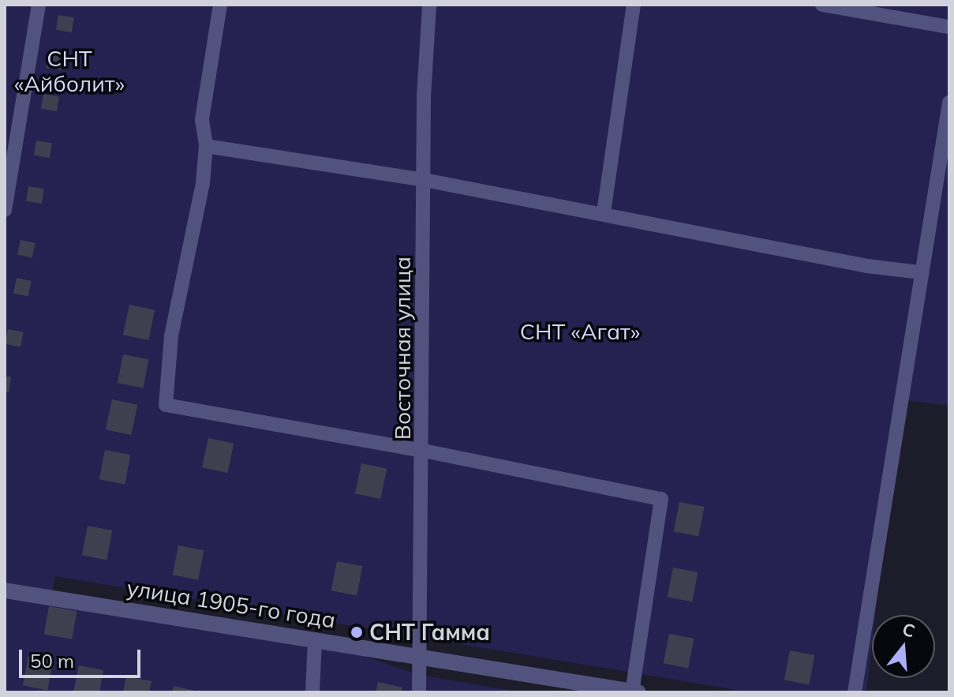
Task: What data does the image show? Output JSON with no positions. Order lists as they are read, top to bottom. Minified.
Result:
{"streets":{"street":["Восточная улица","улица 1905-го года"]},"crossings":[["Восточная улица","улица 1905-го года"]],"parks":["СНТ «Айболит»","СНТ «Агат»"],"places":["СНТ Гамма"],"scale_bar":"50 m","north":"top"}
